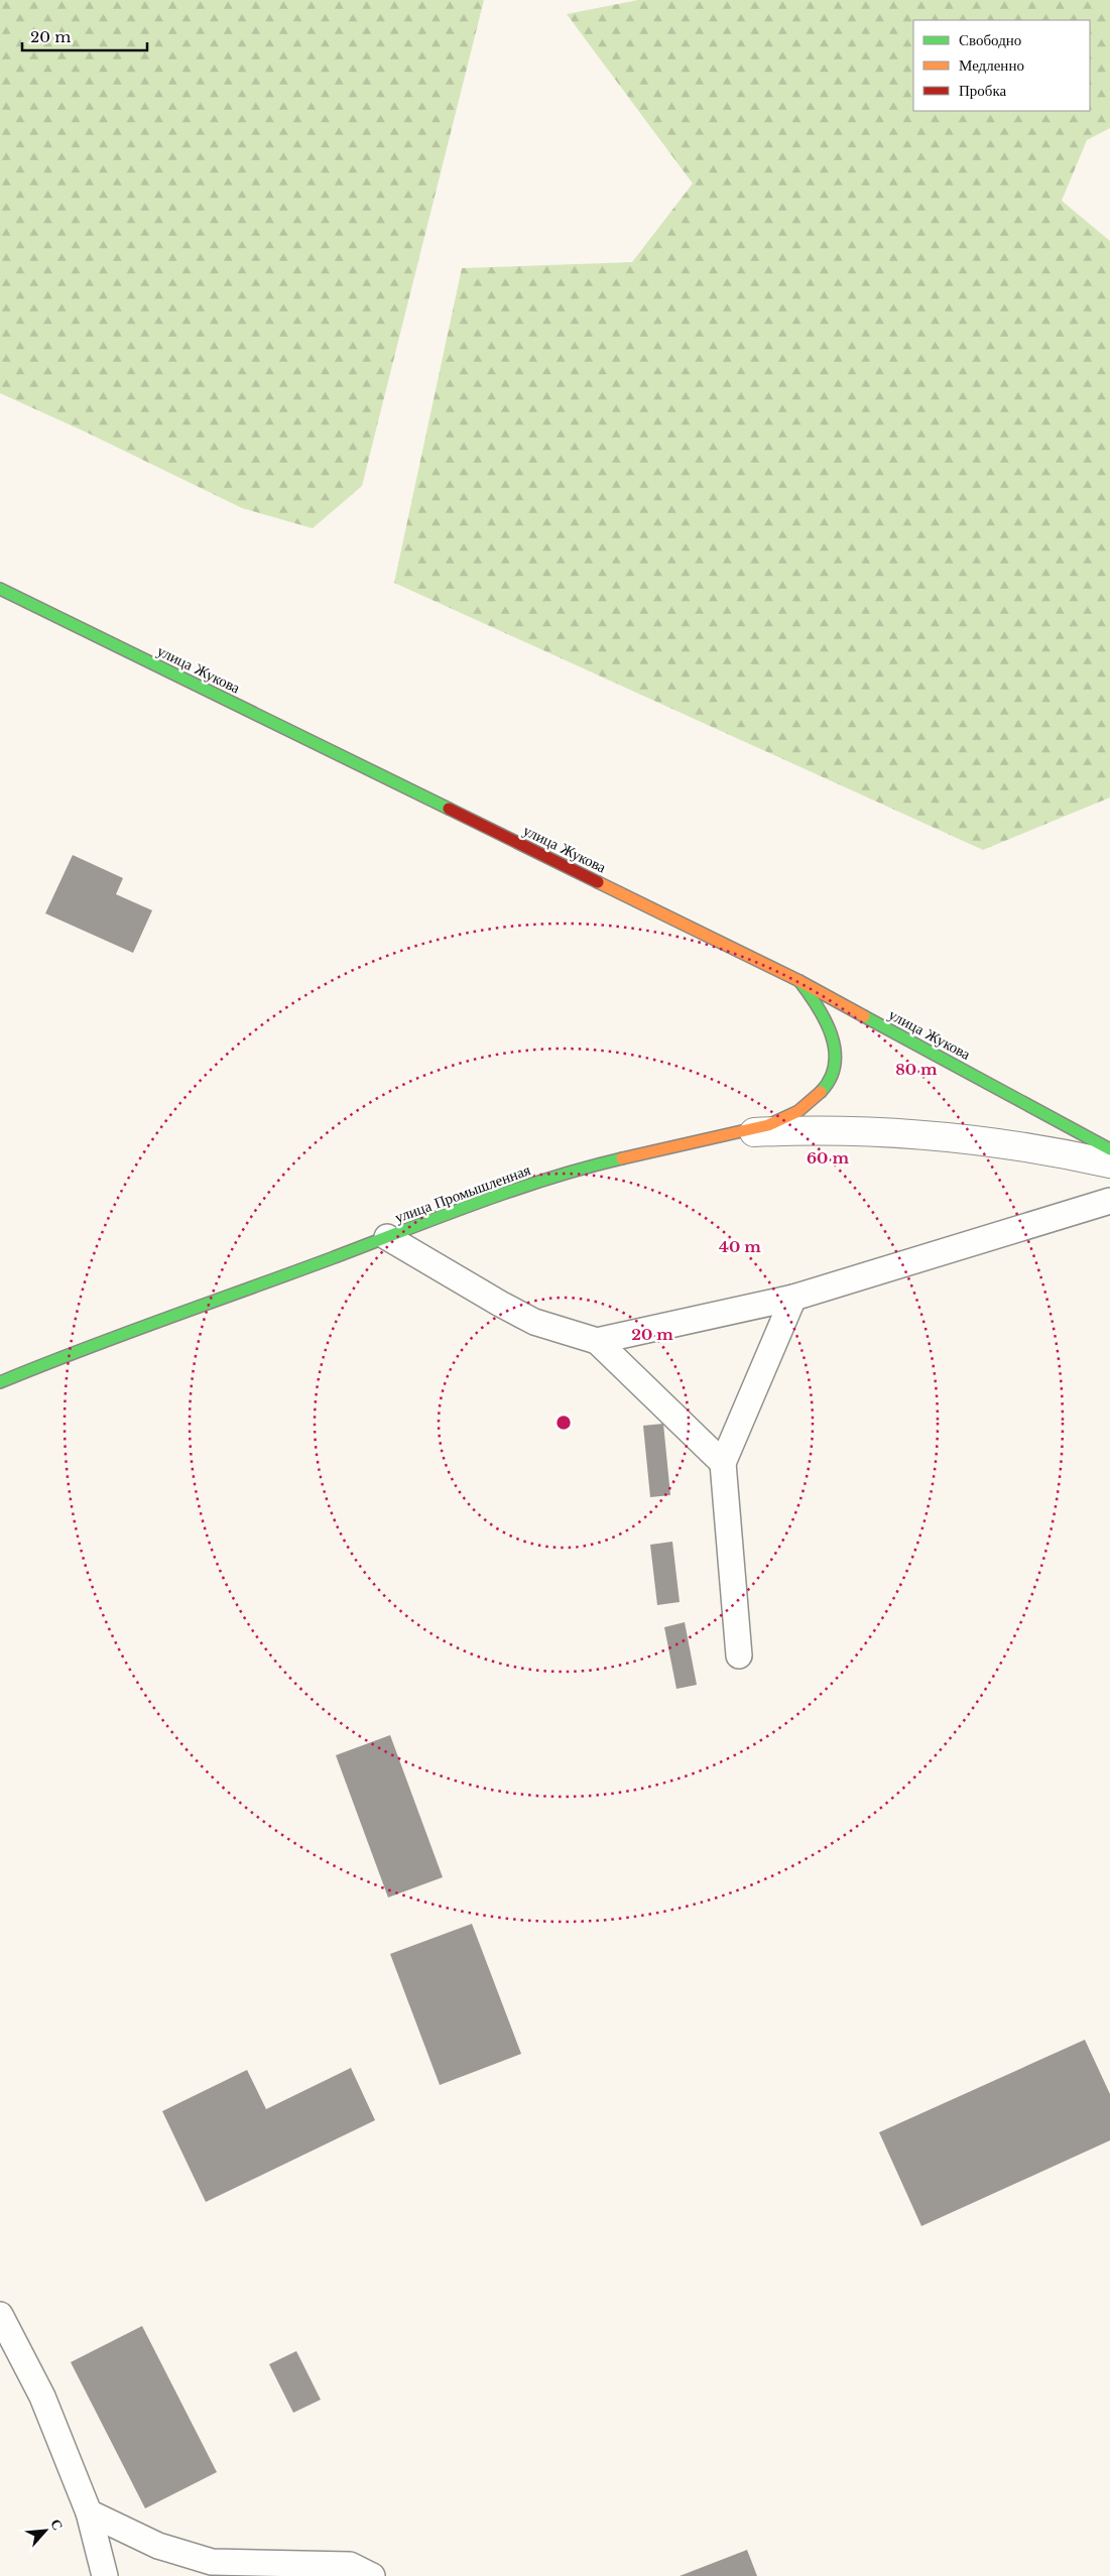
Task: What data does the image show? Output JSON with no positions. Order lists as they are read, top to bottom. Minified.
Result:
{"streets":{"main road":["улица Жукова","улица Промышленная"]},"crossings":[["улица Жукова","улица Промышленная"]],"legend":["Свободно","Медленно","Пробка"],"scale_bar":"20 m","north":"top right","rings":["80 m","60 m","40 m","20 m"]}
